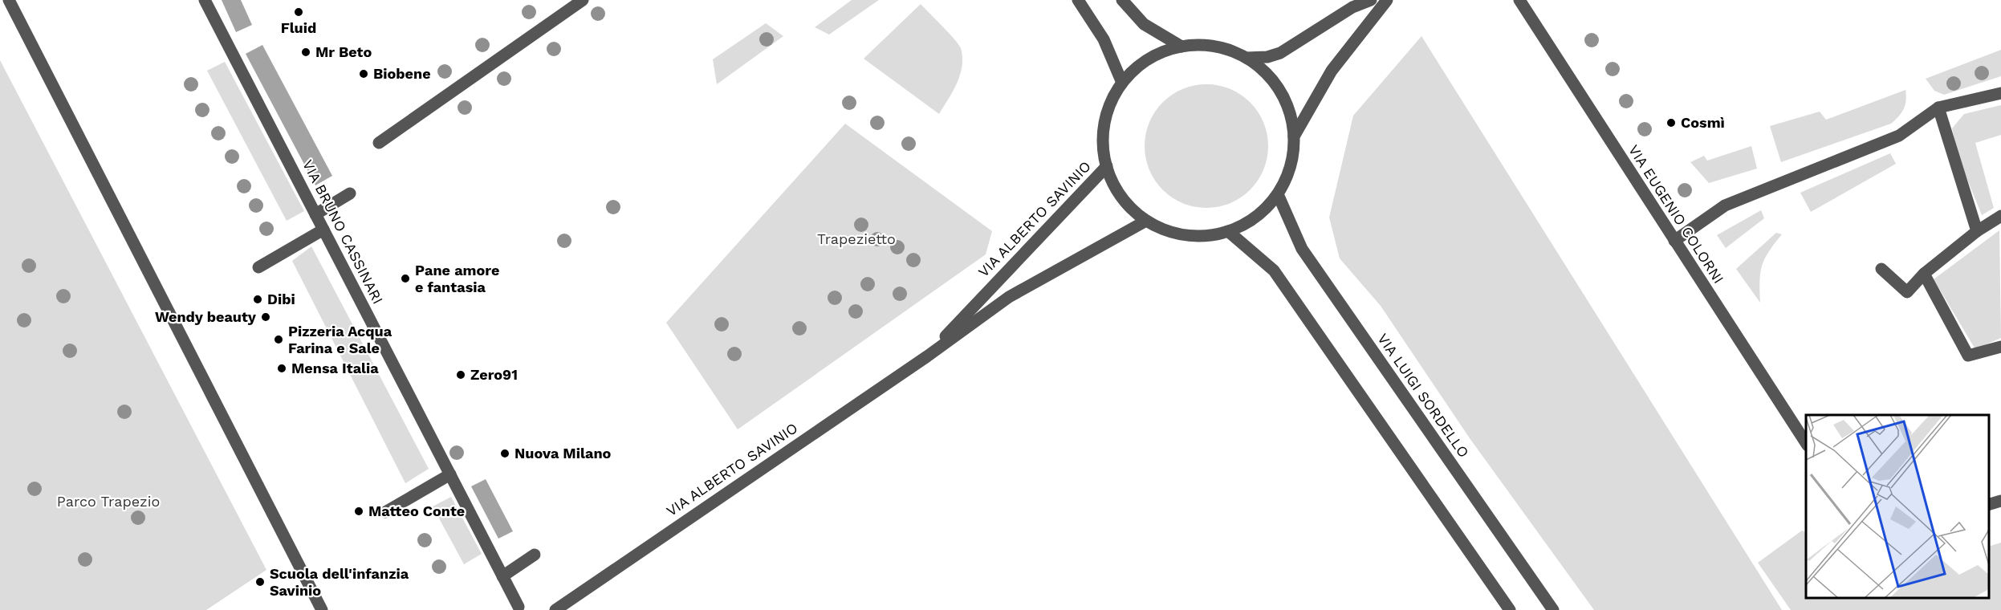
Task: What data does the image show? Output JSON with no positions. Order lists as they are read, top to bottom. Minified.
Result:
{"streets":{"street":["VIA EUGENIO COLORNI","VIA ALBERTO SAVINIO","VIA BRUNO CASSINARI","VIA LUIGI SORDELLO"]},"parks":["Trapezietto","Parco Trapezio"],"places":["Fluid","Mr Beto","Biobene","Cosmì","Pane amore e fantasia","Dibi","Wendy beauty","Pizzeria Acqua Farina e Sale","Mensa Italia","Zero91","Nuova Milano","Matteo Conte","Scuola dell'infanzia Savinio"]}
